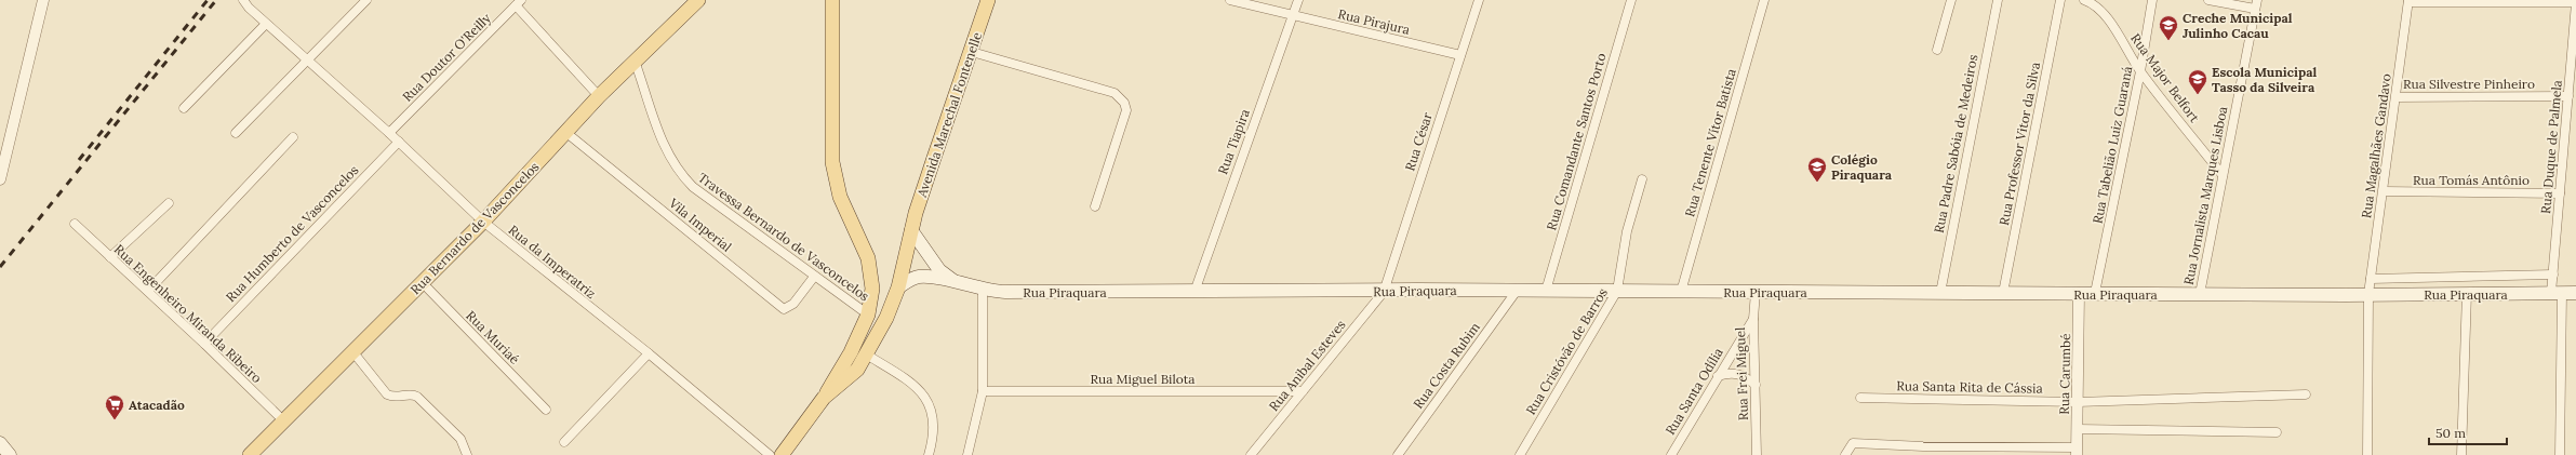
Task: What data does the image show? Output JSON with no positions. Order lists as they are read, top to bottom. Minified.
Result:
{"streets":{"main road":["Avenida Marechal Fontenelle","Rua Bernardo de Vasconcelos","Rua Piraquara"],"street":["Rua Pirajura","Rua Doutor O'Reilly","Rua Major Belfort","Rua Silvestre Pinheiro","Rua Tiapira","Rua César","Rua Comandante Santos Porto","Rua Tenente Vítor Batista","Rua Padre Sabóia de Medeiros","Rua Professor Vitor da Silva","Rua Tabelião Luiz Guaraná","Rua Magalhães Gandavo","Rua Duque de Palmela","Rua Tomás Antônio","Rua Jornalista Marques Lisboa","Vila Imperial","Rua Humberto de Vasconcelos","Travessa Bernardo de Vasconcelos","Rua da Imperatriz","Rua Engenheiro Miranda Ribeiro","Rua Muriaé","Rua Cristóvão de Barros","Rua Anibal Esteves","Rua Costa Rubim","Rua Frei Miguel","Rua Carumbé","Rua Miguel Bilota","Rua Santa Rita de Cássia","Rua Santa Odília"]},"crossings":[["Rua Pirajura","Rua Tiapira"],["Rua Pirajura","Rua César"],["Rua Doutor O'Reilly","Rua da Imperatriz"],["Rua Major Belfort","Rua Tabelião Luiz Guaraná"],["Rua Major Belfort","Rua Jornalista Marques Lisboa"],["Rua Silvestre Pinheiro","Rua Magalhães Gandavo"],["Rua Silvestre Pinheiro","Rua Duque de Palmela"],["Avenida Marechal Fontenelle","Rua Piraquara"],["Rua Tiapira","Rua Piraquara"],["Rua César","Rua Piraquara"],["Rua César","Rua Anibal Esteves"],["Rua Comandante Santos Porto","Rua Piraquara"],["Rua Tenente Vítor Batista","Rua Piraquara"],["Rua Padre Sabóia de Medeiros","Rua Piraquara"],["Rua Professor Vitor da Silva","Rua Piraquara"],["Rua Tabelião Luiz Guaraná","Rua Piraquara"],["Rua Magalhães Gandavo","Rua Tomás Antônio"],["Rua Magalhães Gandavo","Rua Piraquara"],["Rua Duque de Palmela","Rua Tomás Antônio"],["Rua Duque de Palmela","Rua Piraquara"],["Rua Jornalista Marques Lisboa","Rua Piraquara"],["Vila Imperial","Rua Bernardo de Vasconcelos"],["Vila Imperial","Travessa Bernardo de Vasconcelos"],["Rua Bernardo de Vasconcelos","Travessa Bernardo de Vasconcelos"],["Rua Bernardo de Vasconcelos","Rua da Imperatriz"],["Rua Bernardo de Vasconcelos","Rua Engenheiro Miranda Ribeiro"],["Rua Bernardo de Vasconcelos","Rua Muriaé"],["Rua Humberto de Vasconcelos","Rua da Imperatriz"],["Rua Humberto de Vasconcelos","Rua Engenheiro Miranda Ribeiro"],["Rua Piraquara","Rua Cristóvão de Barros"],["Rua Piraquara","Rua Anibal Esteves"],["Rua Piraquara","Rua Costa Rubim"],["Rua Piraquara","Rua Frei Miguel"],["Rua Piraquara","Rua Carumbé"],["Rua Anibal Esteves","Rua Miguel Bilota"],["Rua Frei Miguel","Rua Santa Odília"],["Rua Carumbé","Rua Santa Rita de Cássia"]],"places":{"school or university":["Creche Municipal Julinho Cacau","Escola Municipal Tasso da Silveira","Colégio Piraquara"],"supermarket":["Atacadão"]},"scale_bar":"50 m"}
